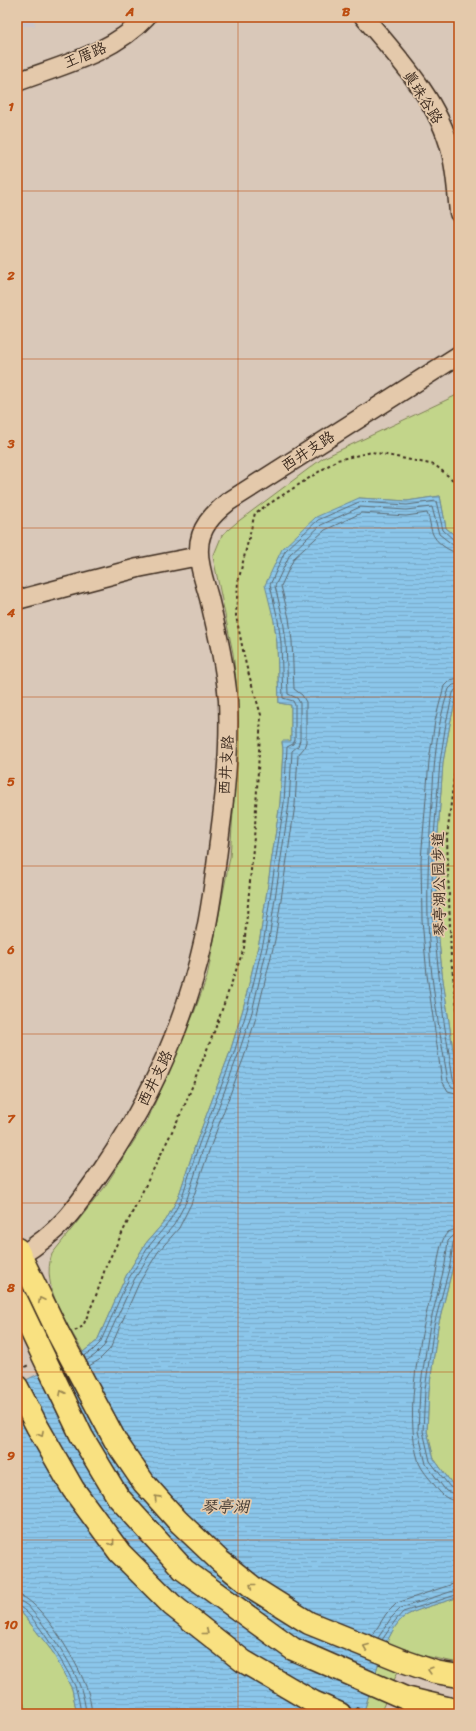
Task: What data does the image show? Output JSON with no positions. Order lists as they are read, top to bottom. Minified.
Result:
{"streets":{"street":["王厝路","真珠谷路","西井支路"],"path":["琴亭湖公园步道"]},"water":["琴亭湖"],"grid":{"columns":["A","B"],"rows":["1","2","3","4","5","6","7","8","9","10"]}}
